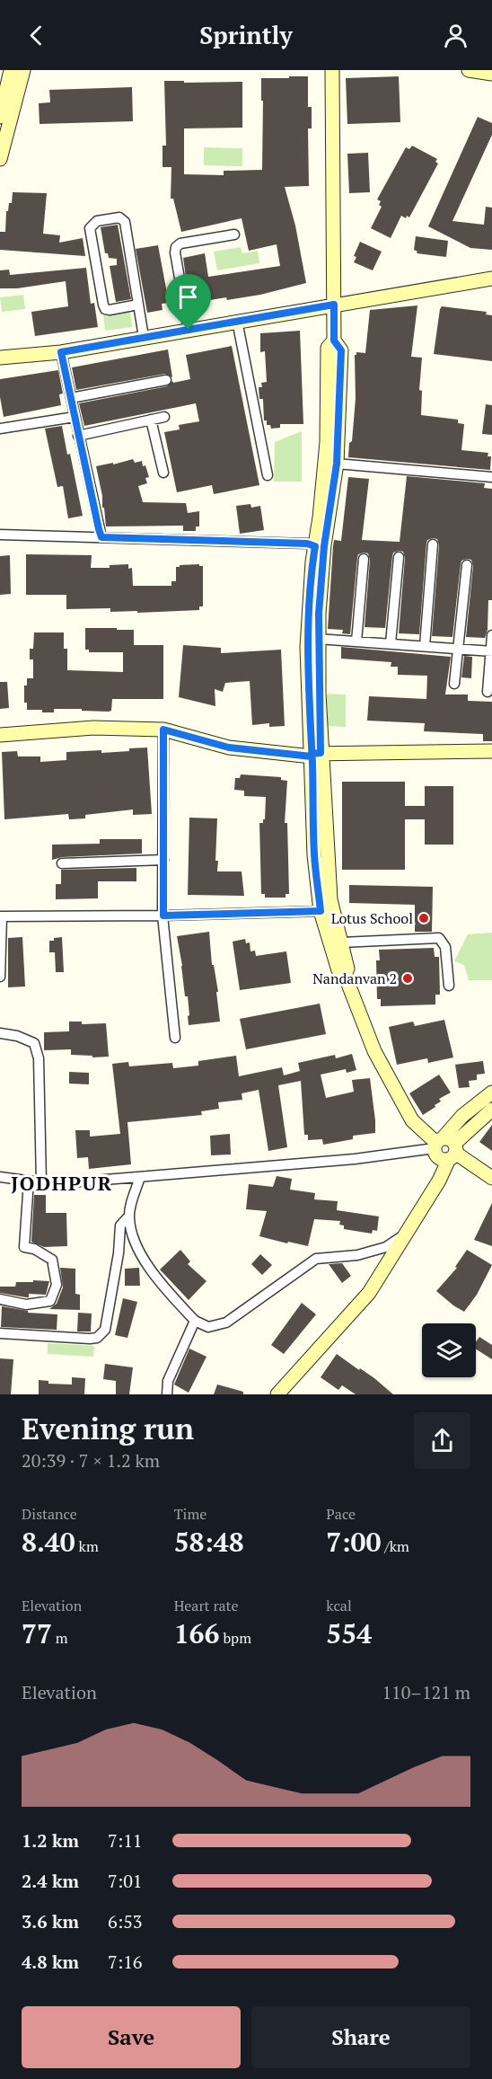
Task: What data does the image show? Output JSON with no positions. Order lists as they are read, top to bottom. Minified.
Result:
{"districts":["JODHPUR"],"places":["Lotus School","Nandanvan 2"],"page":{"header":"Sprintly","heading":["Evening run","20:39 · 7 × 1.2 km"],"stats":[["Distance","8.40 km"],["Time","58:48"],["Pace","7:00 /km"],["Elevation","77 m"],["Heart rate","166 bpm"],["kcal","554"]],"chart":["Elevation","110–121 m"],"list":[{"name":"1.2 km","note":"7:11"},{"name":"2.4 km","note":"7:01"},{"name":"3.6 km","note":"6:53"},{"name":"4.8 km","note":"7:16"}],"buttons":["Save","Share"]}}
